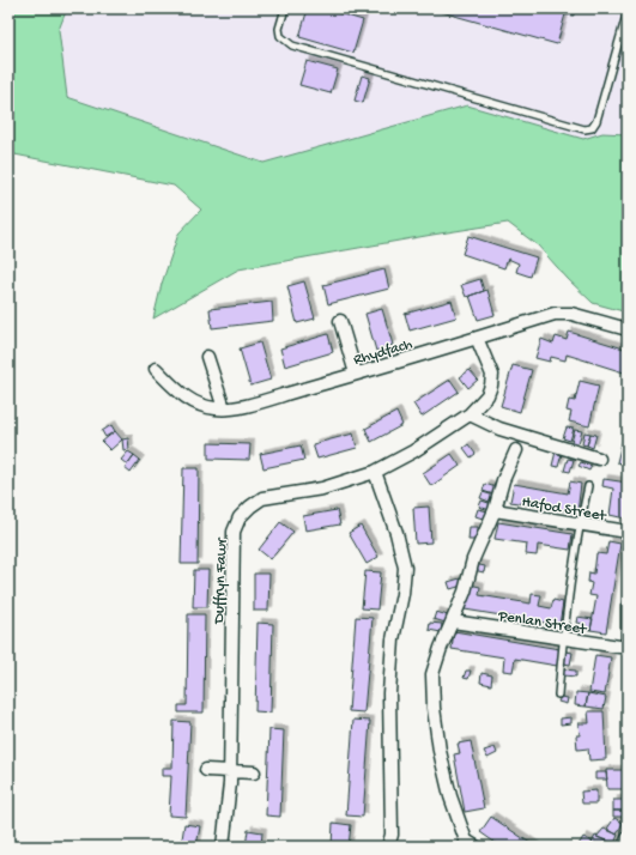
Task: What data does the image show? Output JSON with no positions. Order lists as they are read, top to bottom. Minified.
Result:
{"streets":{"street":["Rhydfach","Hafod Street","Duffryn Fawr","Penlan Street"]},"crossings":[["Rhydfach","Duffryn Fawr"]]}
